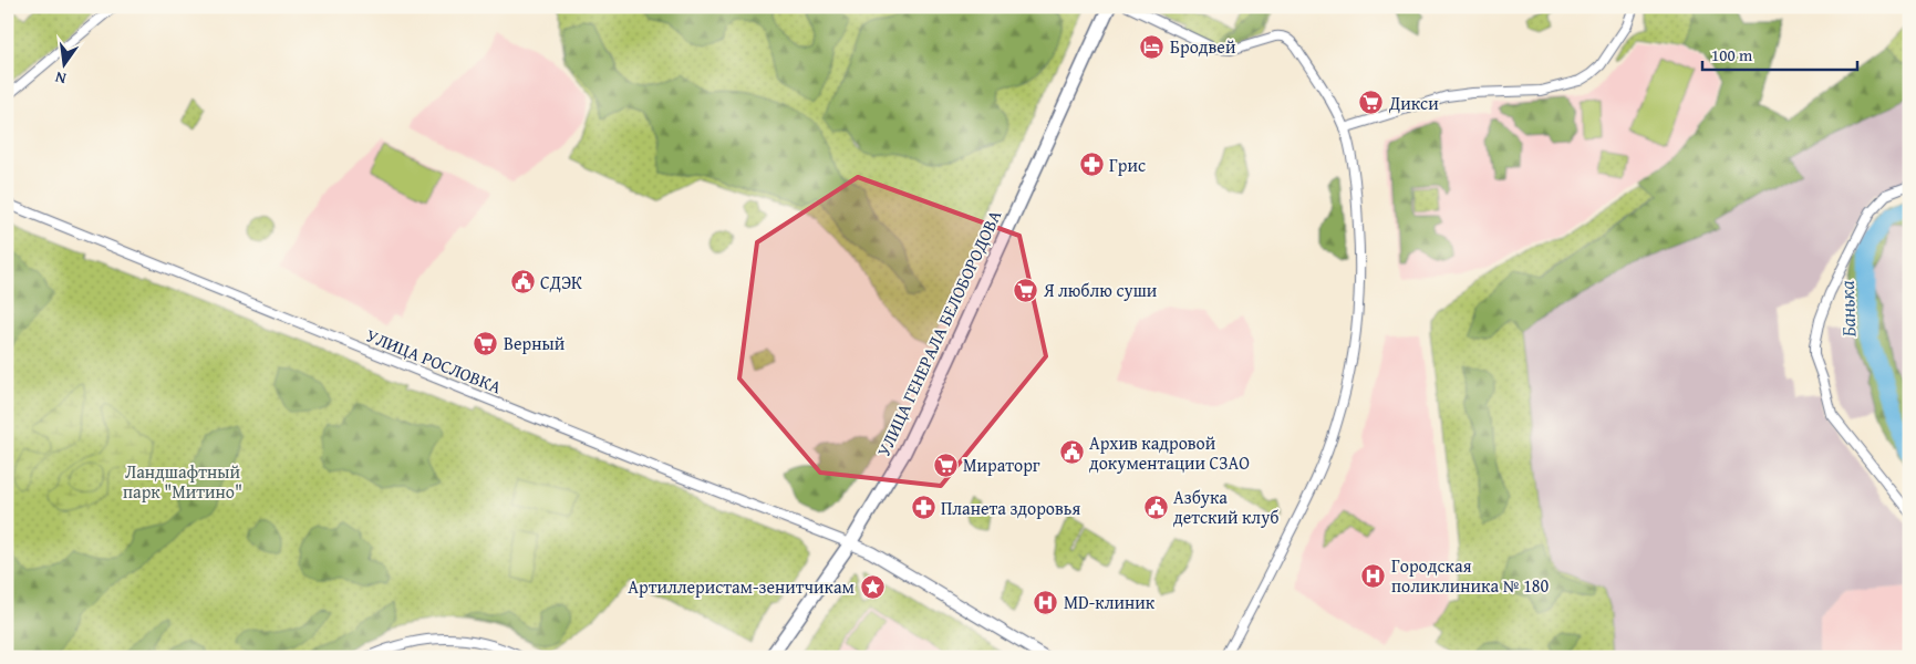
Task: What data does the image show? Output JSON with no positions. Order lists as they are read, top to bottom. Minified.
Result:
{"streets":{"main road":["УЛИЦА ГЕНЕРАЛА БЕЛОБОРОДОВА"],"street":["УЛИЦА РОСЛОВКА"]},"crossings":[["УЛИЦА ГЕНЕРАЛА БЕЛОБОРОДОВА","УЛИЦА РОСЛОВКА"]],"water":["Банька"],"parks":["Ландшафтный парк \"Митино\""],"places":{"hotel":["Бродвей"],"supermarket":["Дикси","Я люблю суши","Верный","Мираторг"],"pharmacy":["Грис","Планета здоровья"],"public building":["СДЭК","Архив кадровой документации СЗАО","Азбука детский клуб"],"hospital":["Городская поликлиника № 180","MD-клиник"],"place":["Артиллеристам-зенитчикам"]},"scale_bar":"100 m","north":"bottom"}
